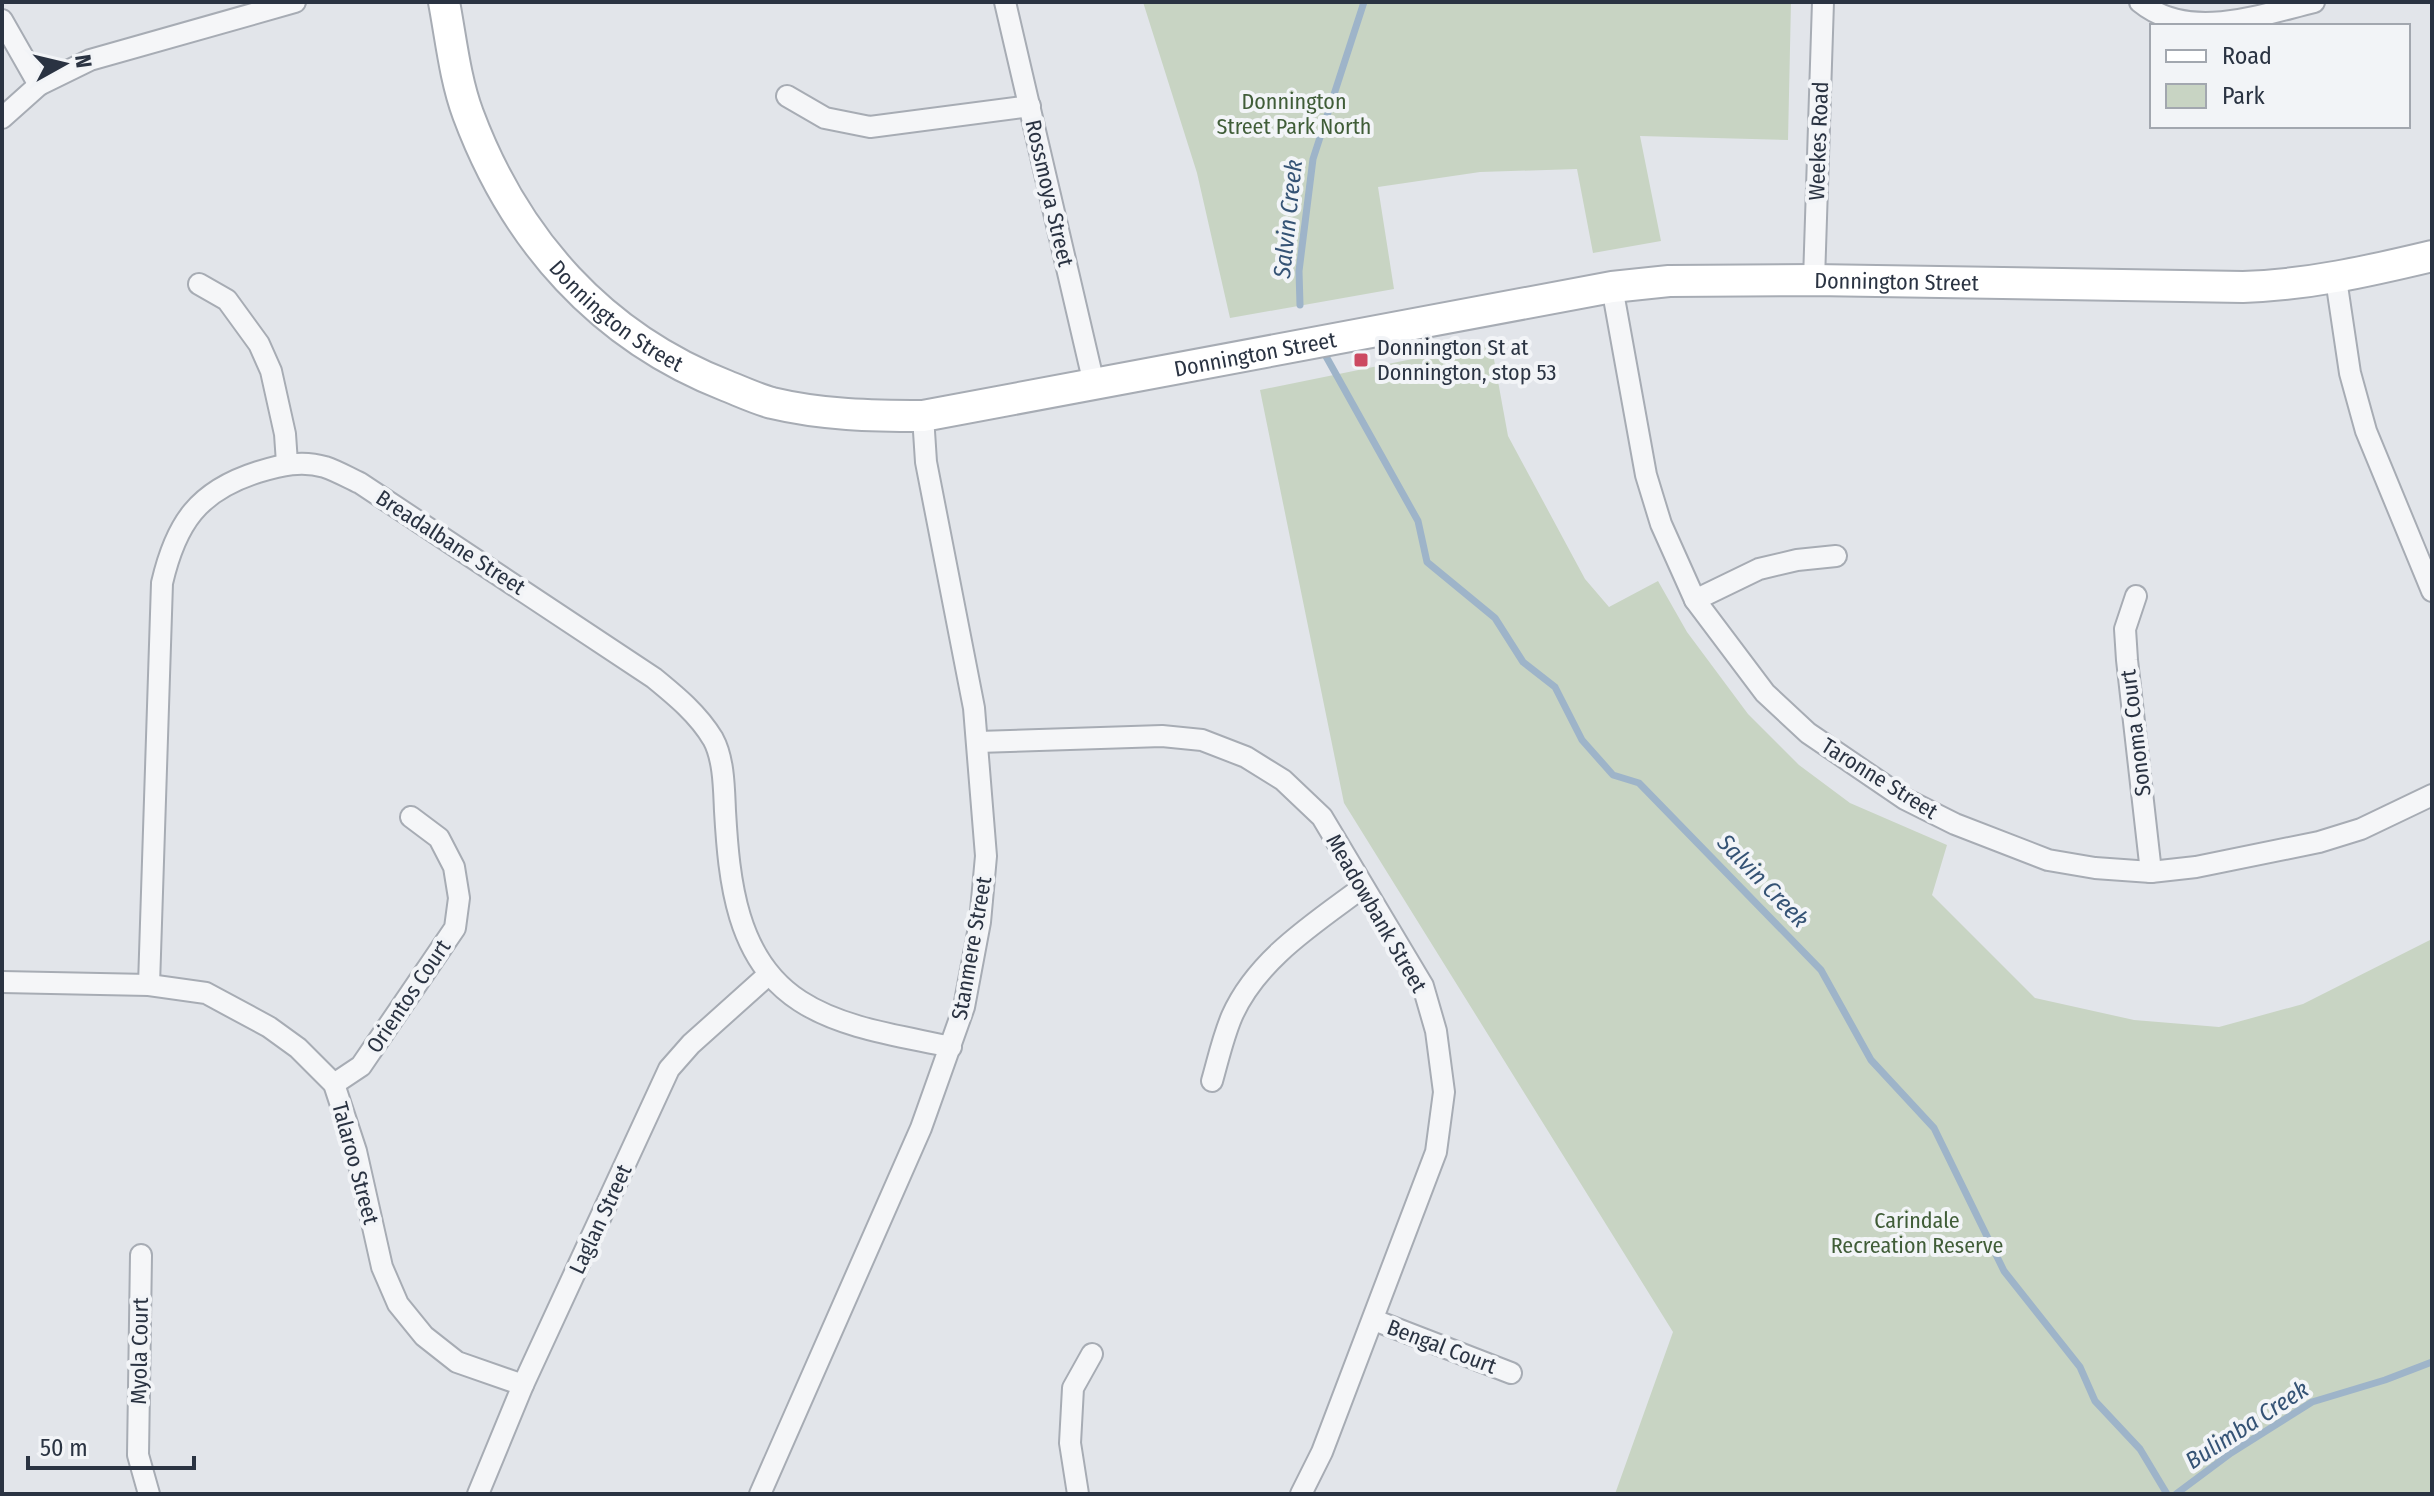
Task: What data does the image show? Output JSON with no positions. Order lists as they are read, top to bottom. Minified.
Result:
{"streets":{"street":["Weekes Road","Rossmoya Street","Donnington Street","Breadalbane Street","Sonoma Court","Taronne Street","Meadowbank Street","Stanmere Street","Orientos Court","Talaroo Street","Laglan Street","Bengal Court","Myola Court"]},"crossings":[["Weekes Road","Donnington Street"],["Rossmoya Street","Donnington Street"],["Donnington Street","Taronne Street"],["Donnington Street","Stanmere Street"],["Breadalbane Street","Stanmere Street"],["Breadalbane Street","Talaroo Street"],["Breadalbane Street","Laglan Street"],["Sonoma Court","Taronne Street"],["Meadowbank Street","Stanmere Street"],["Meadowbank Street","Bengal Court"],["Orientos Court","Talaroo Street"],["Talaroo Street","Laglan Street"]],"water":["Salvin Creek","Bulimba Creek"],"parks":["Donnington Street Park North","Carindale Recreation Reserve"],"places":{"transit":["Donnington St at Donnington, stop 53"]},"legend":["Road","Park"],"scale_bar":"50 m","north":"right"}
